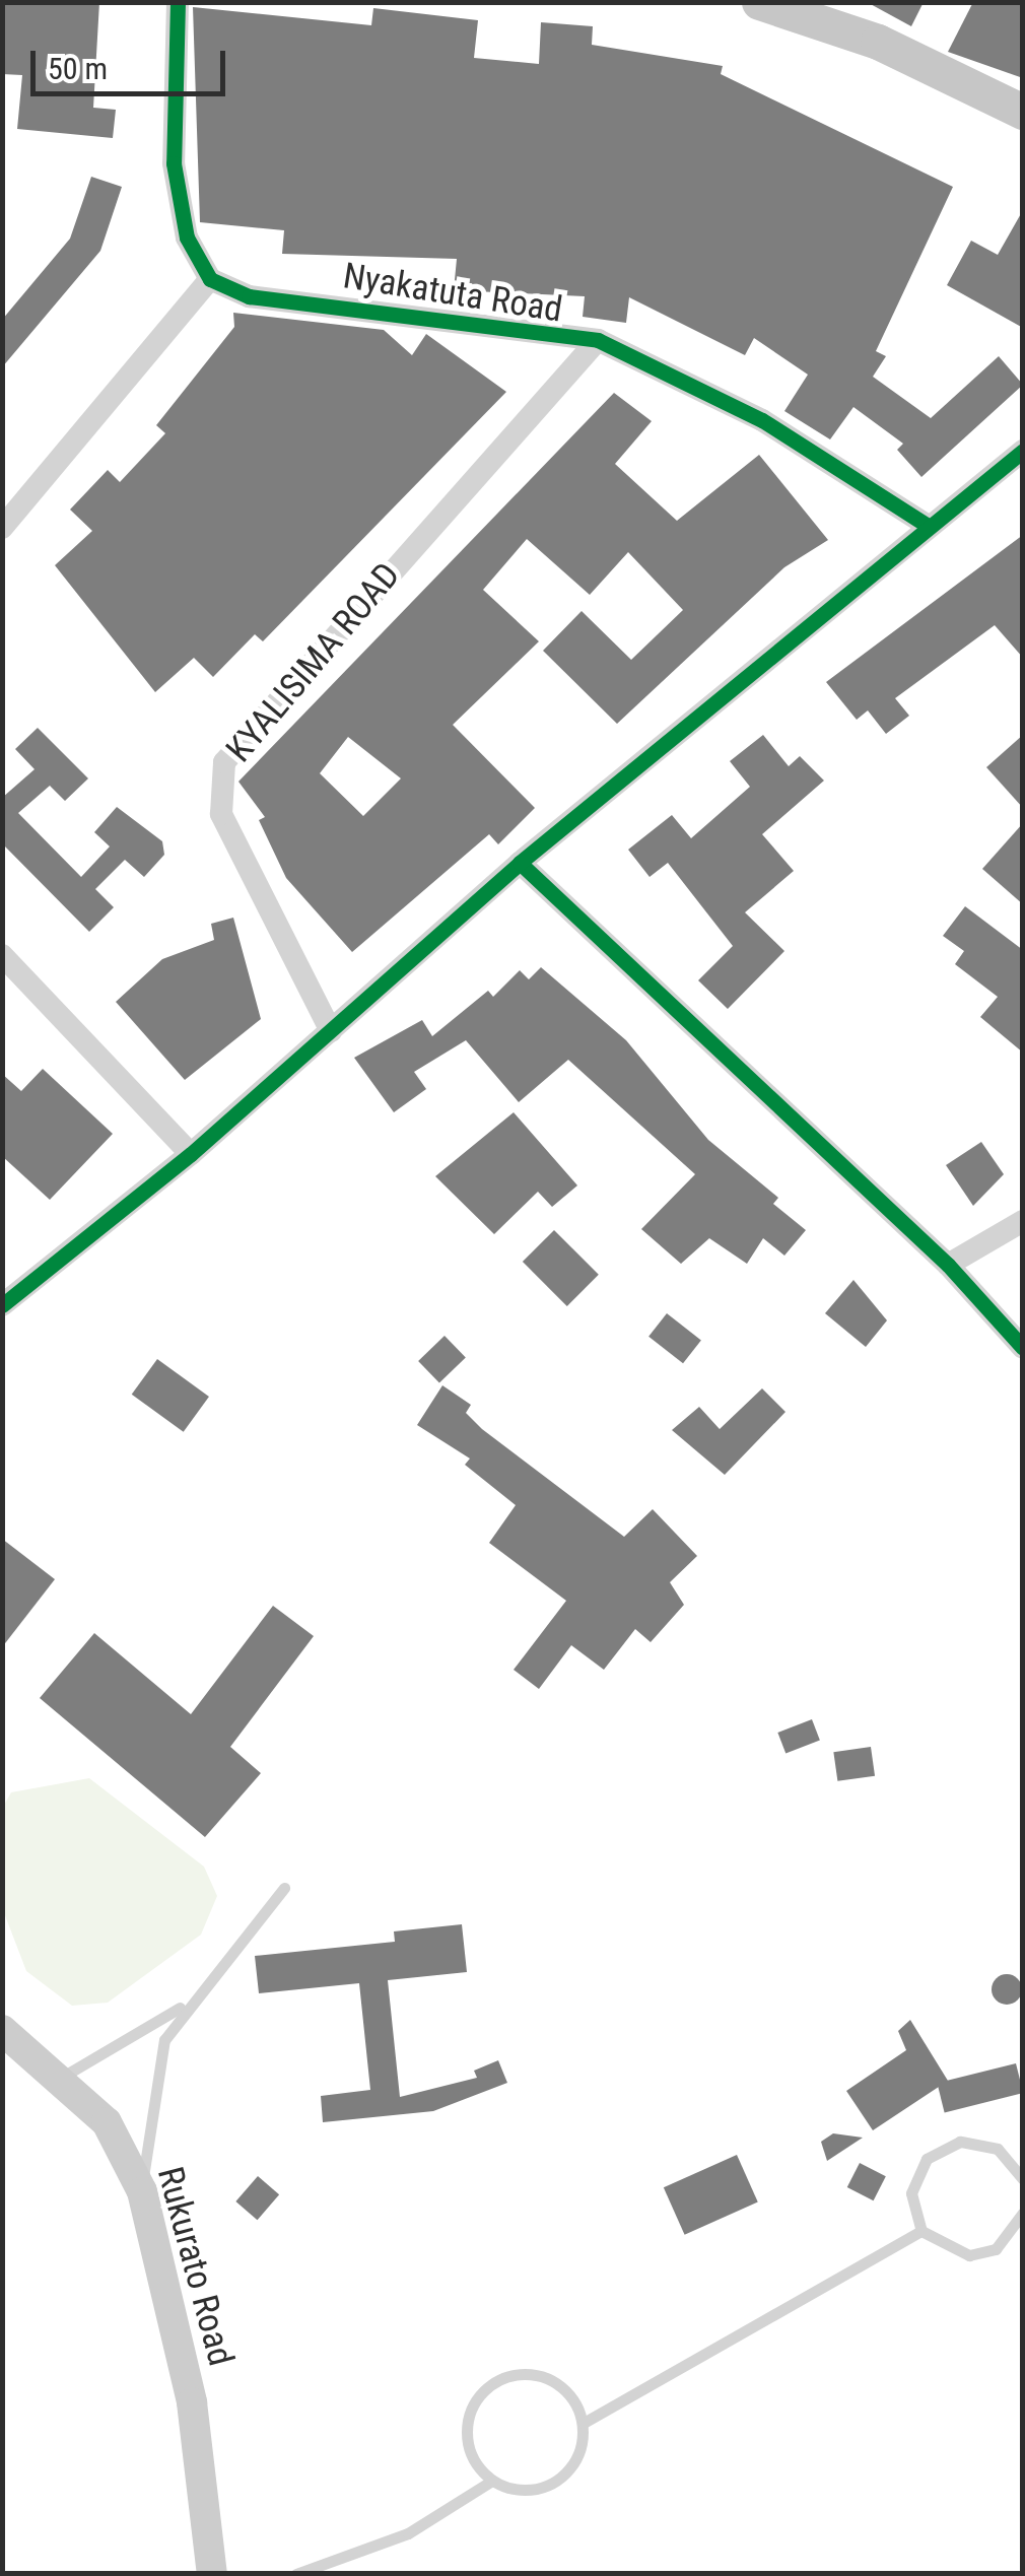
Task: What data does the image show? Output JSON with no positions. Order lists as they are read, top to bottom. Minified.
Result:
{"streets":{"street":["Nyakatuta Road","KYALISIMA ROAD","Rukurato Road"]},"crossings":[["Nyakatuta Road","KYALISIMA ROAD"]],"scale_bar":"50 m"}
